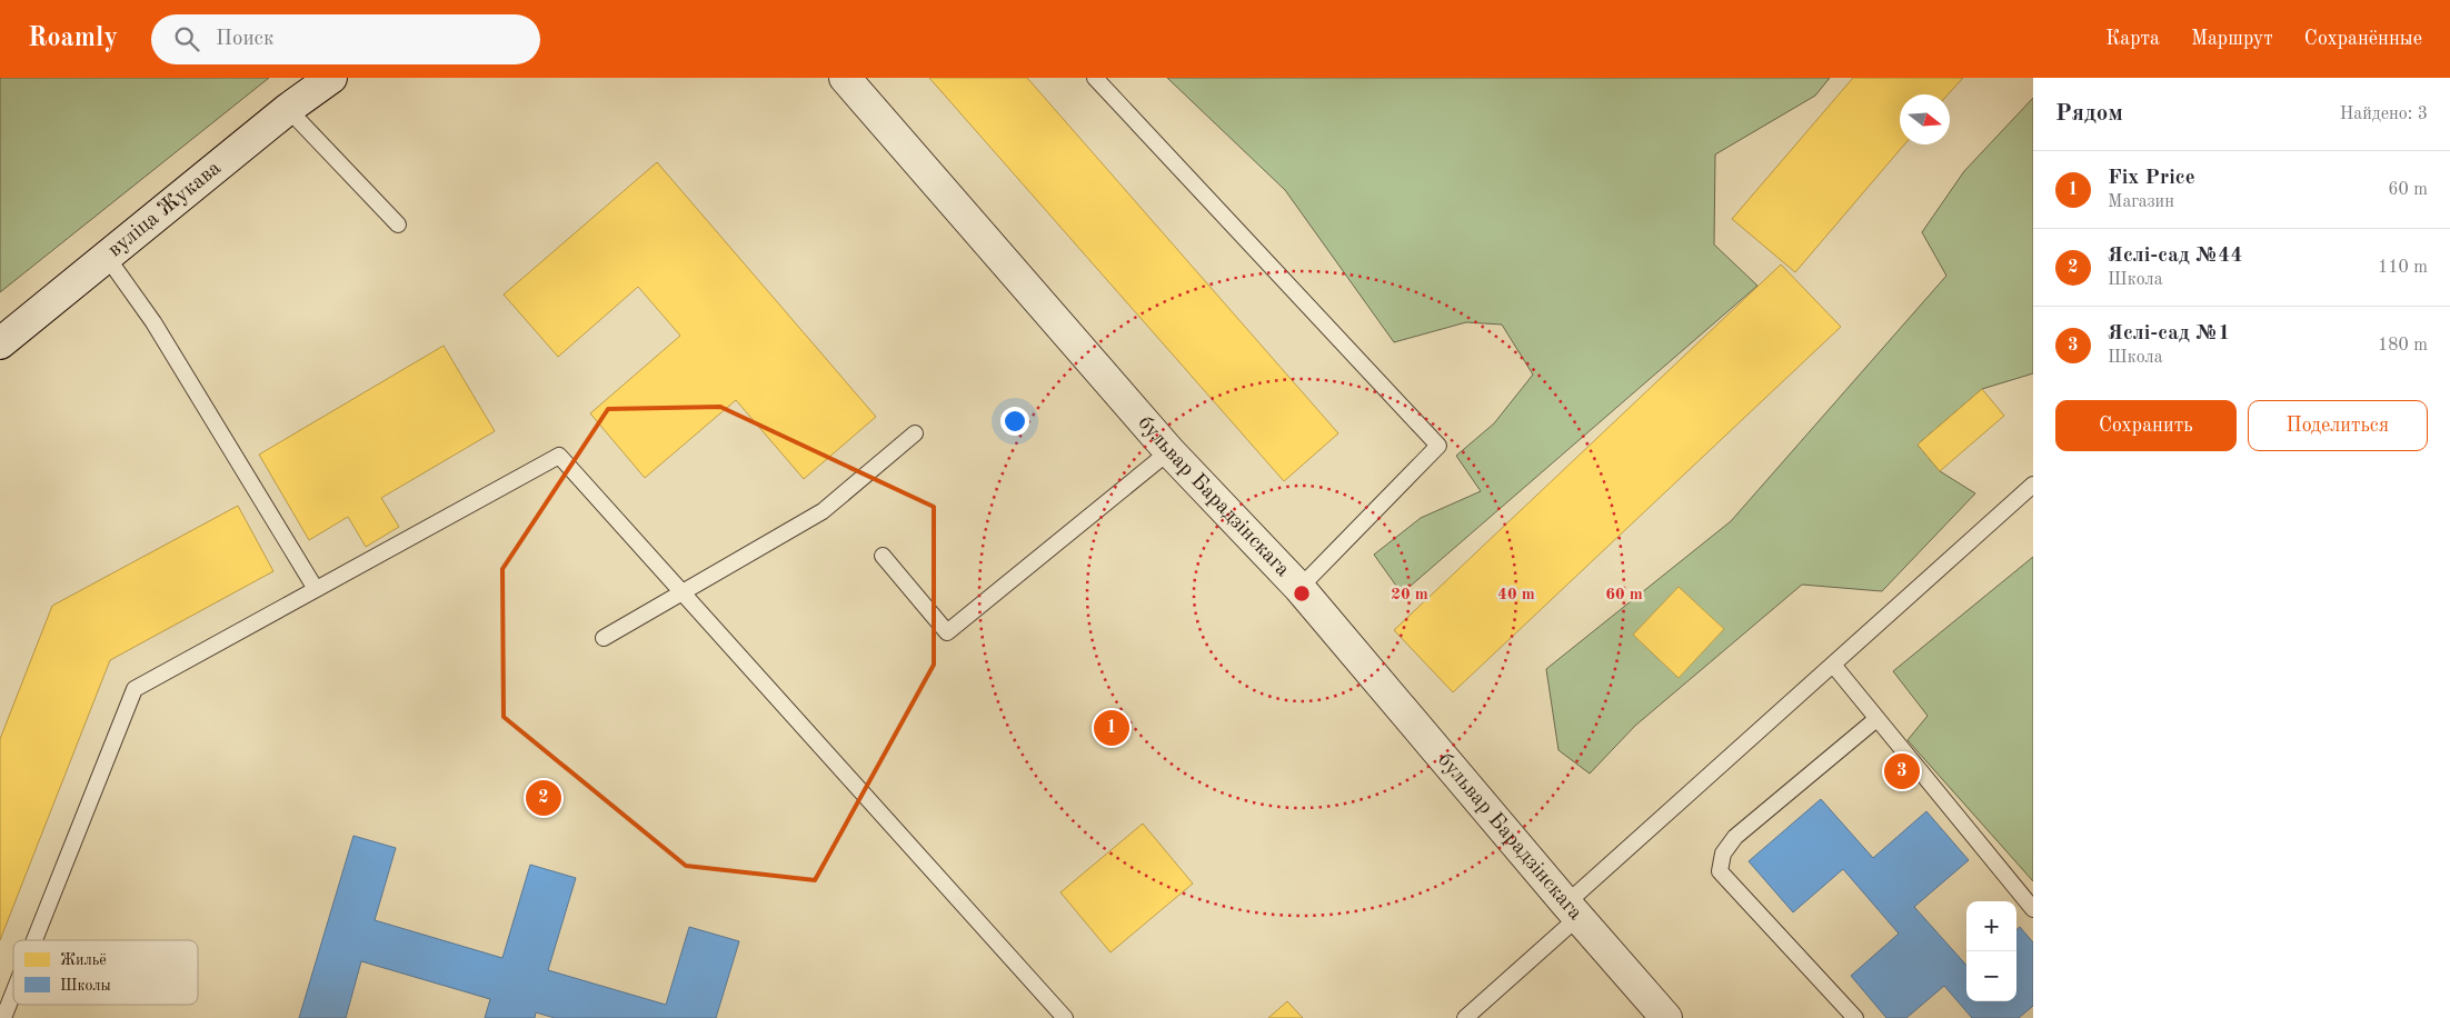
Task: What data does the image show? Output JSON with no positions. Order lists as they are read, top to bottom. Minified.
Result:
{"streets":{"street":["вуліца Жукава","бульвар Барадзінскага"]},"legend":["Жильё","Школы"],"north":"right","page":{"header":"Roamly","search":"Поиск","nav":["Карта","Маршрут","Сохранённые"],"heading":["Рядом","Найдено: 3"],"list":[{"mark":"1","name":"Fix Price","note":"Магазин","value":"60 m"},{"mark":"2","name":"Яслі-сад №44","note":"Школа","value":"110 m"},{"mark":"3","name":"Яслі-сад №1","note":"Школа","value":"180 m"}],"buttons":["Сохранить","Поделиться"],"pins":["1","3","2"],"map_buttons":["+","−"]},"rings":["20 m","40 m","60 m"]}
